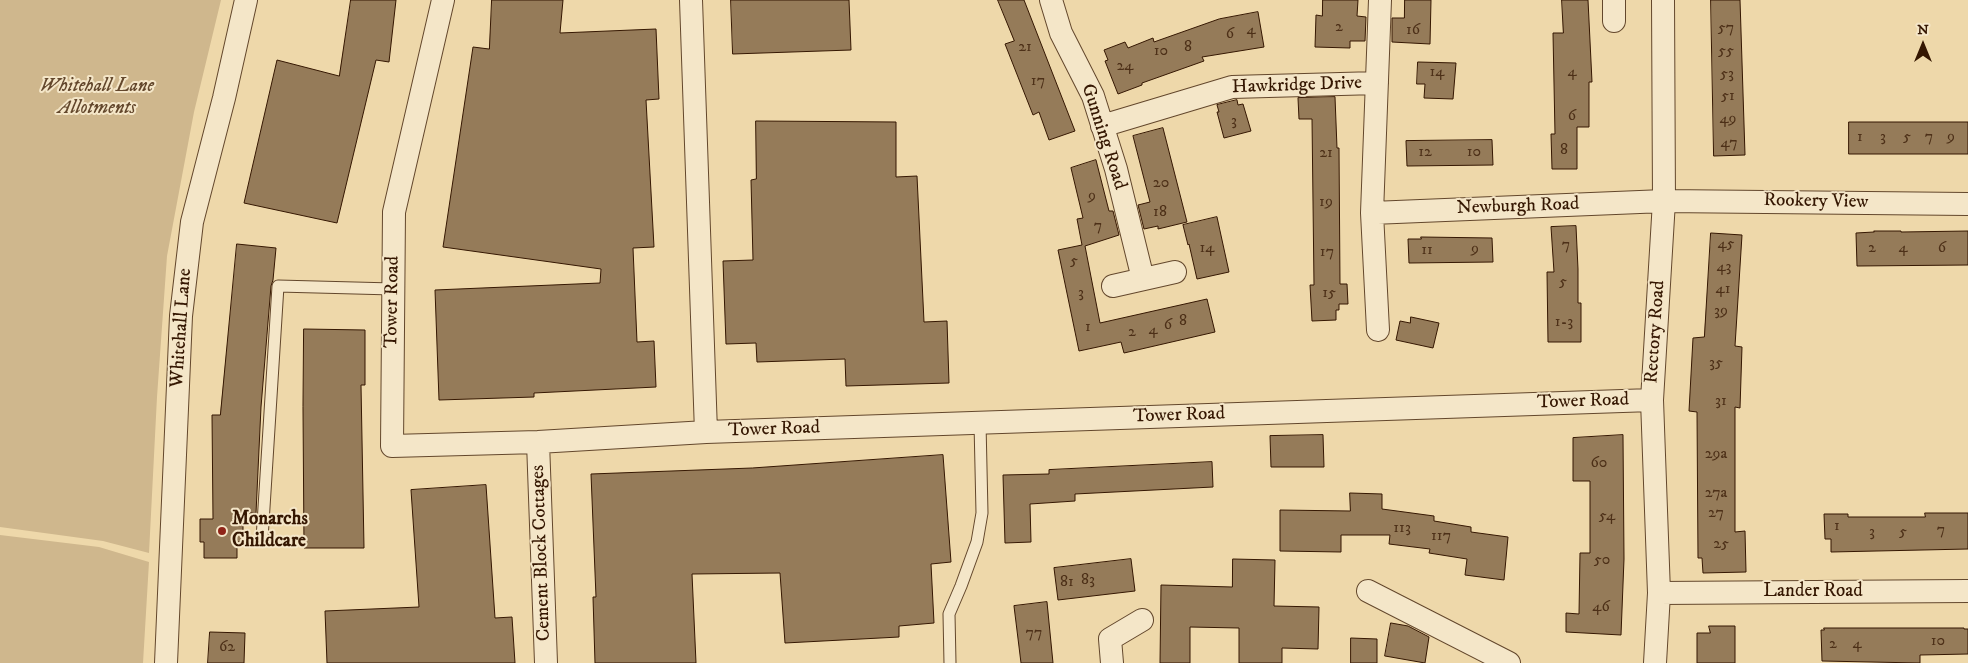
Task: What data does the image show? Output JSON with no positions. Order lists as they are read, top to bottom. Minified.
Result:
{"streets":{"street":["Hawkridge Drive","Gunning Road","Rookery View","Newburgh Road","Tower Road","Whitehall Lane","Rectory Road","Cement Block Cottages","Lander Road"]},"crossings":[["Hawkridge Drive","Gunning Road"],["Rookery View","Newburgh Road"],["Rookery View","Rectory Road"],["Newburgh Road","Rectory Road"],["Tower Road","Rectory Road"],["Tower Road","Cement Block Cottages"],["Rectory Road","Lander Road"]],"parks":["Whitehall Lane Allotments"],"places":["Monarchs Childcare"],"house_numbers":["2","57","4","16","6","21","8","10","55","24","14","4","53","17","51","6","49","3","1","3","5","7","9","47","8","12","10","21","20","9","19","18","7","45","7","14","2","4","6","9","11","17","5","43","5","41","3","15","39","8","1-3","6","1","4","2","35","31","29a","60","27a","27","54","1","113","7","3","5","117","25","50","83","81","46","77","10","2","4","62"],"north":"top"}
